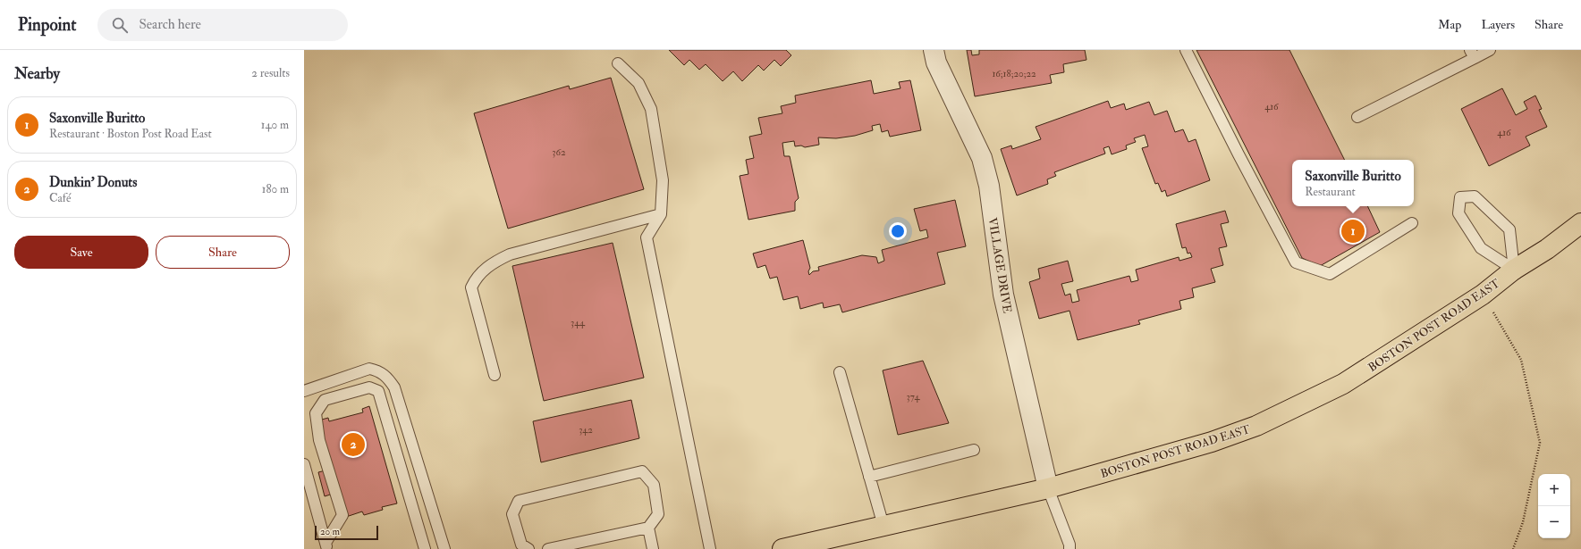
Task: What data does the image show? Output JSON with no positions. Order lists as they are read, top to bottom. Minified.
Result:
{"streets":{"main road":["BOSTON POST ROAD EAST"],"street":["VILLAGE DRIVE"]},"crossings":[["VILLAGE DRIVE","BOSTON POST ROAD EAST"]],"house_numbers":["16;18;20;22","416","416","362","344","374","342"],"scale_bar":"20 m","page":{"header":"Pinpoint","search":"Search here","nav":["Map","Layers","Share"],"heading":["Nearby","2 results"],"list":[{"mark":"1","name":"Saxonville Buritto","note":"Restaurant · Boston Post Road East","value":"140 m"},{"mark":"2","name":"Dunkin' Donuts","note":"Café","value":"180 m"}],"popup":["Saxonville Buritto","Restaurant"],"pins":["1","2"],"buttons":["Save","Share"],"map_buttons":["+","−"],"scale":"20 m"}}
